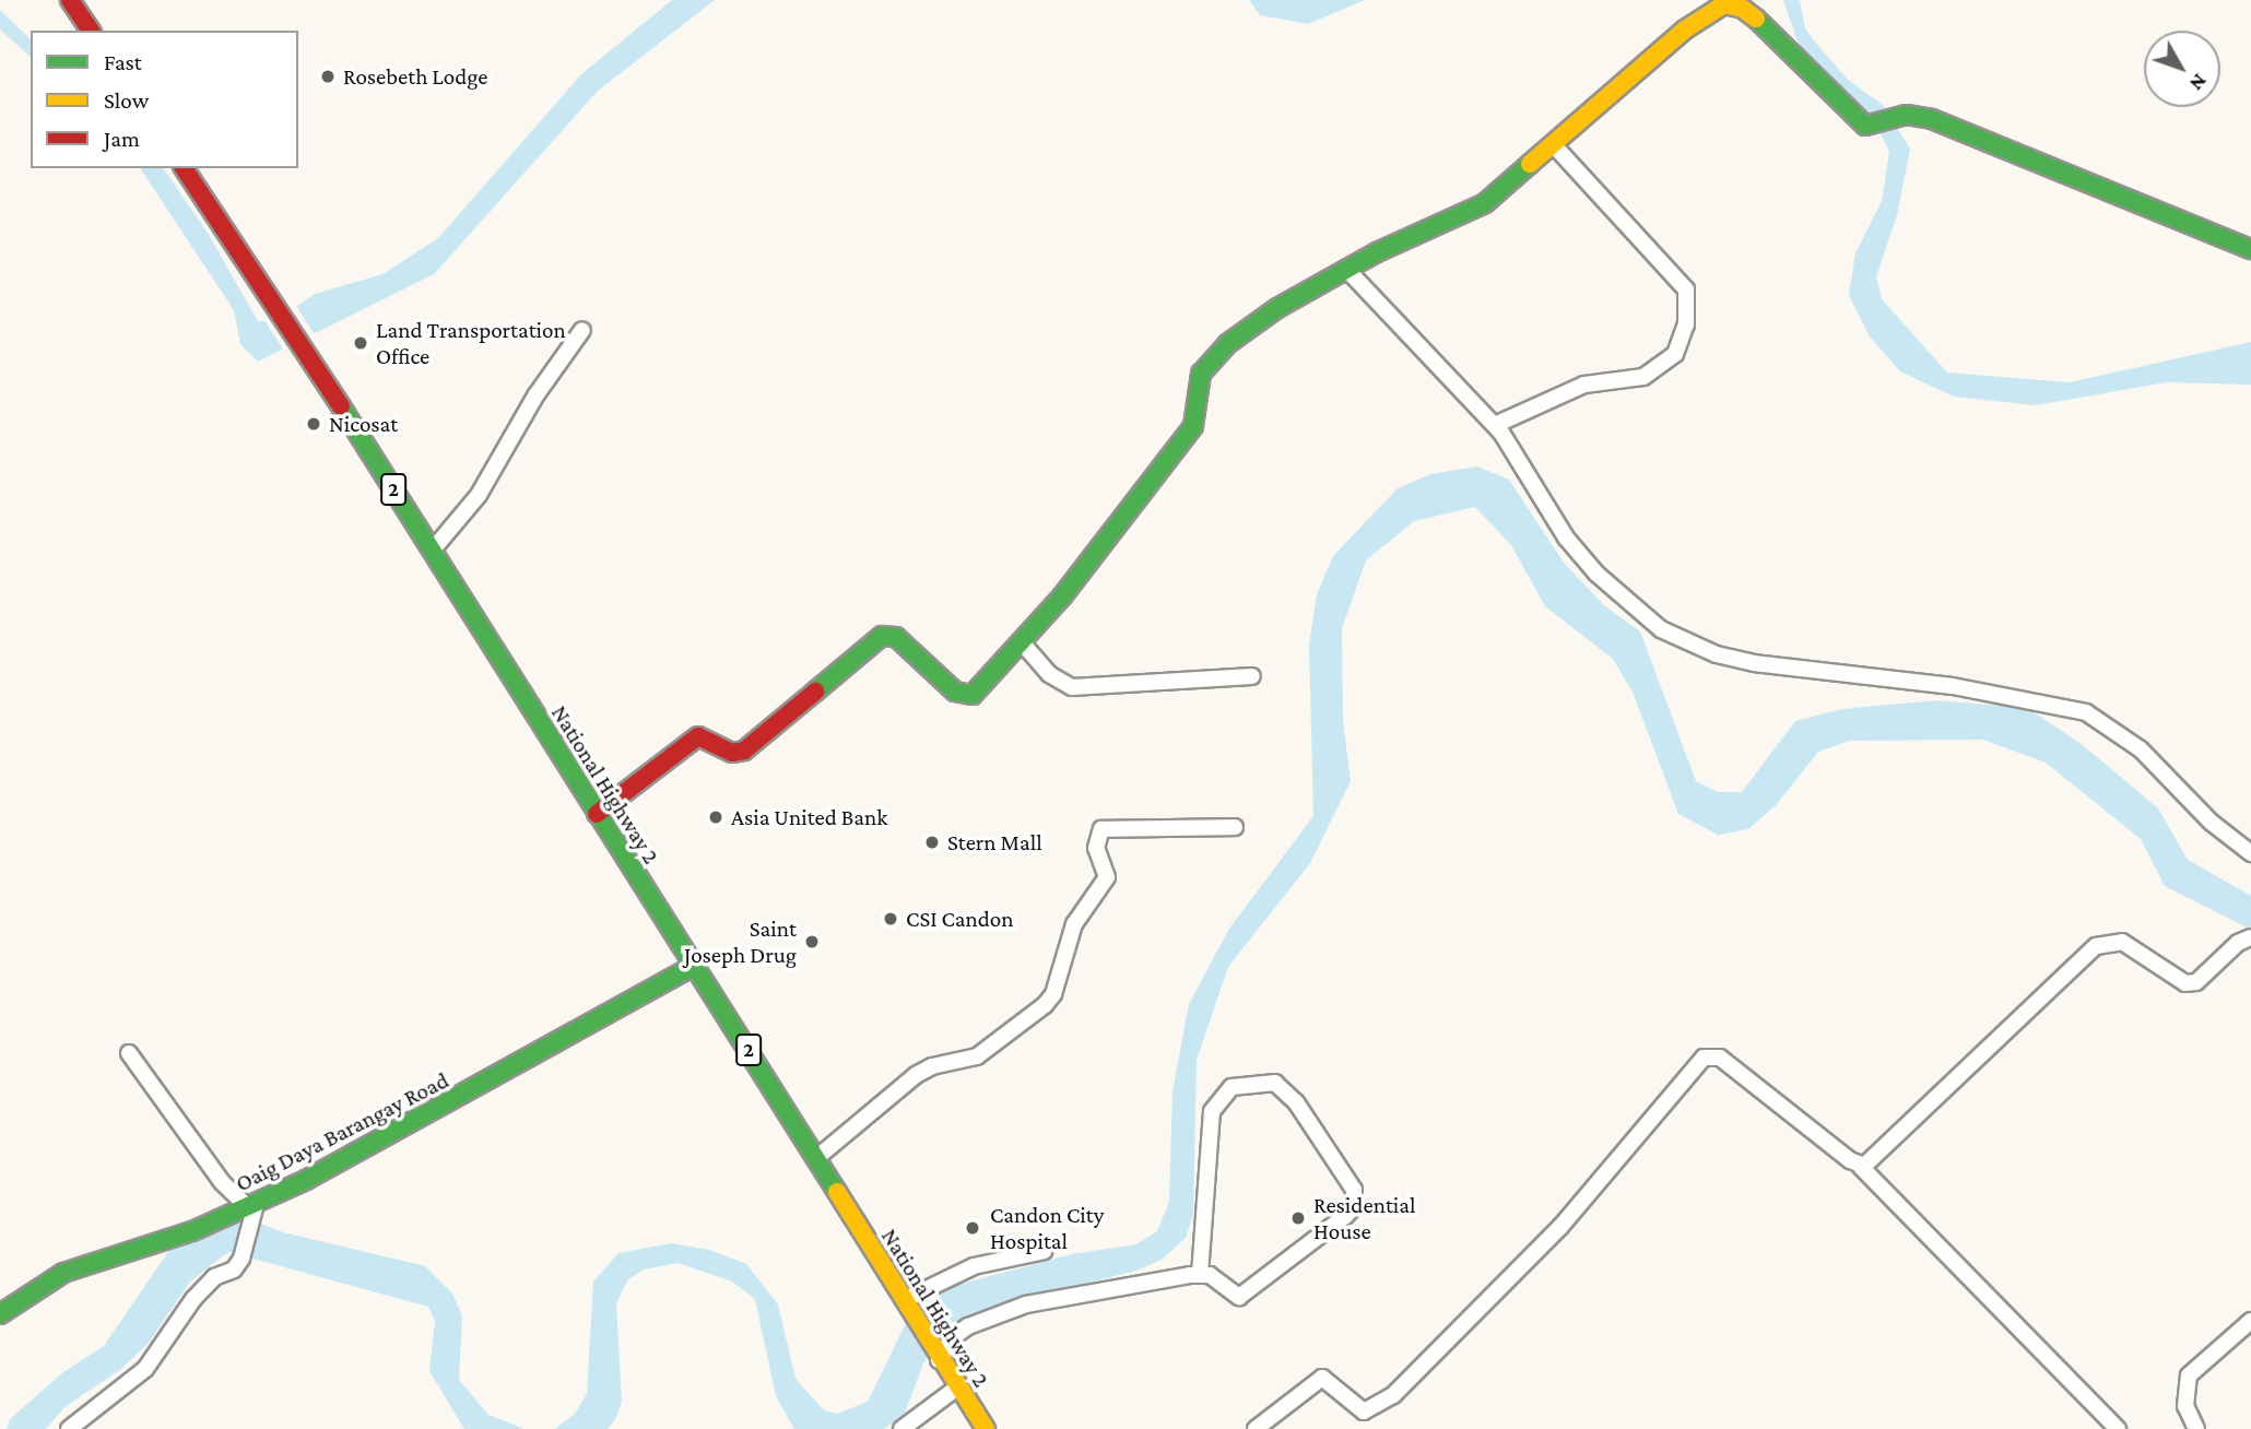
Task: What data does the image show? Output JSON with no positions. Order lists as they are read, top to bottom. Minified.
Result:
{"streets":{"street":["2","National Highway 2","Oaig Daya Barangay Road"]},"crossings":[["National Highway 2","Oaig Daya Barangay Road"]],"places":["Rosebeth Lodge","Land Transportation Office","Nicosat","Asia United Bank","Stern Mall","CSI Candon","Saint Joseph Drug","Residential House","Candon City Hospital"],"legend":["Fast","Slow","Jam"],"north":"bottom right"}
